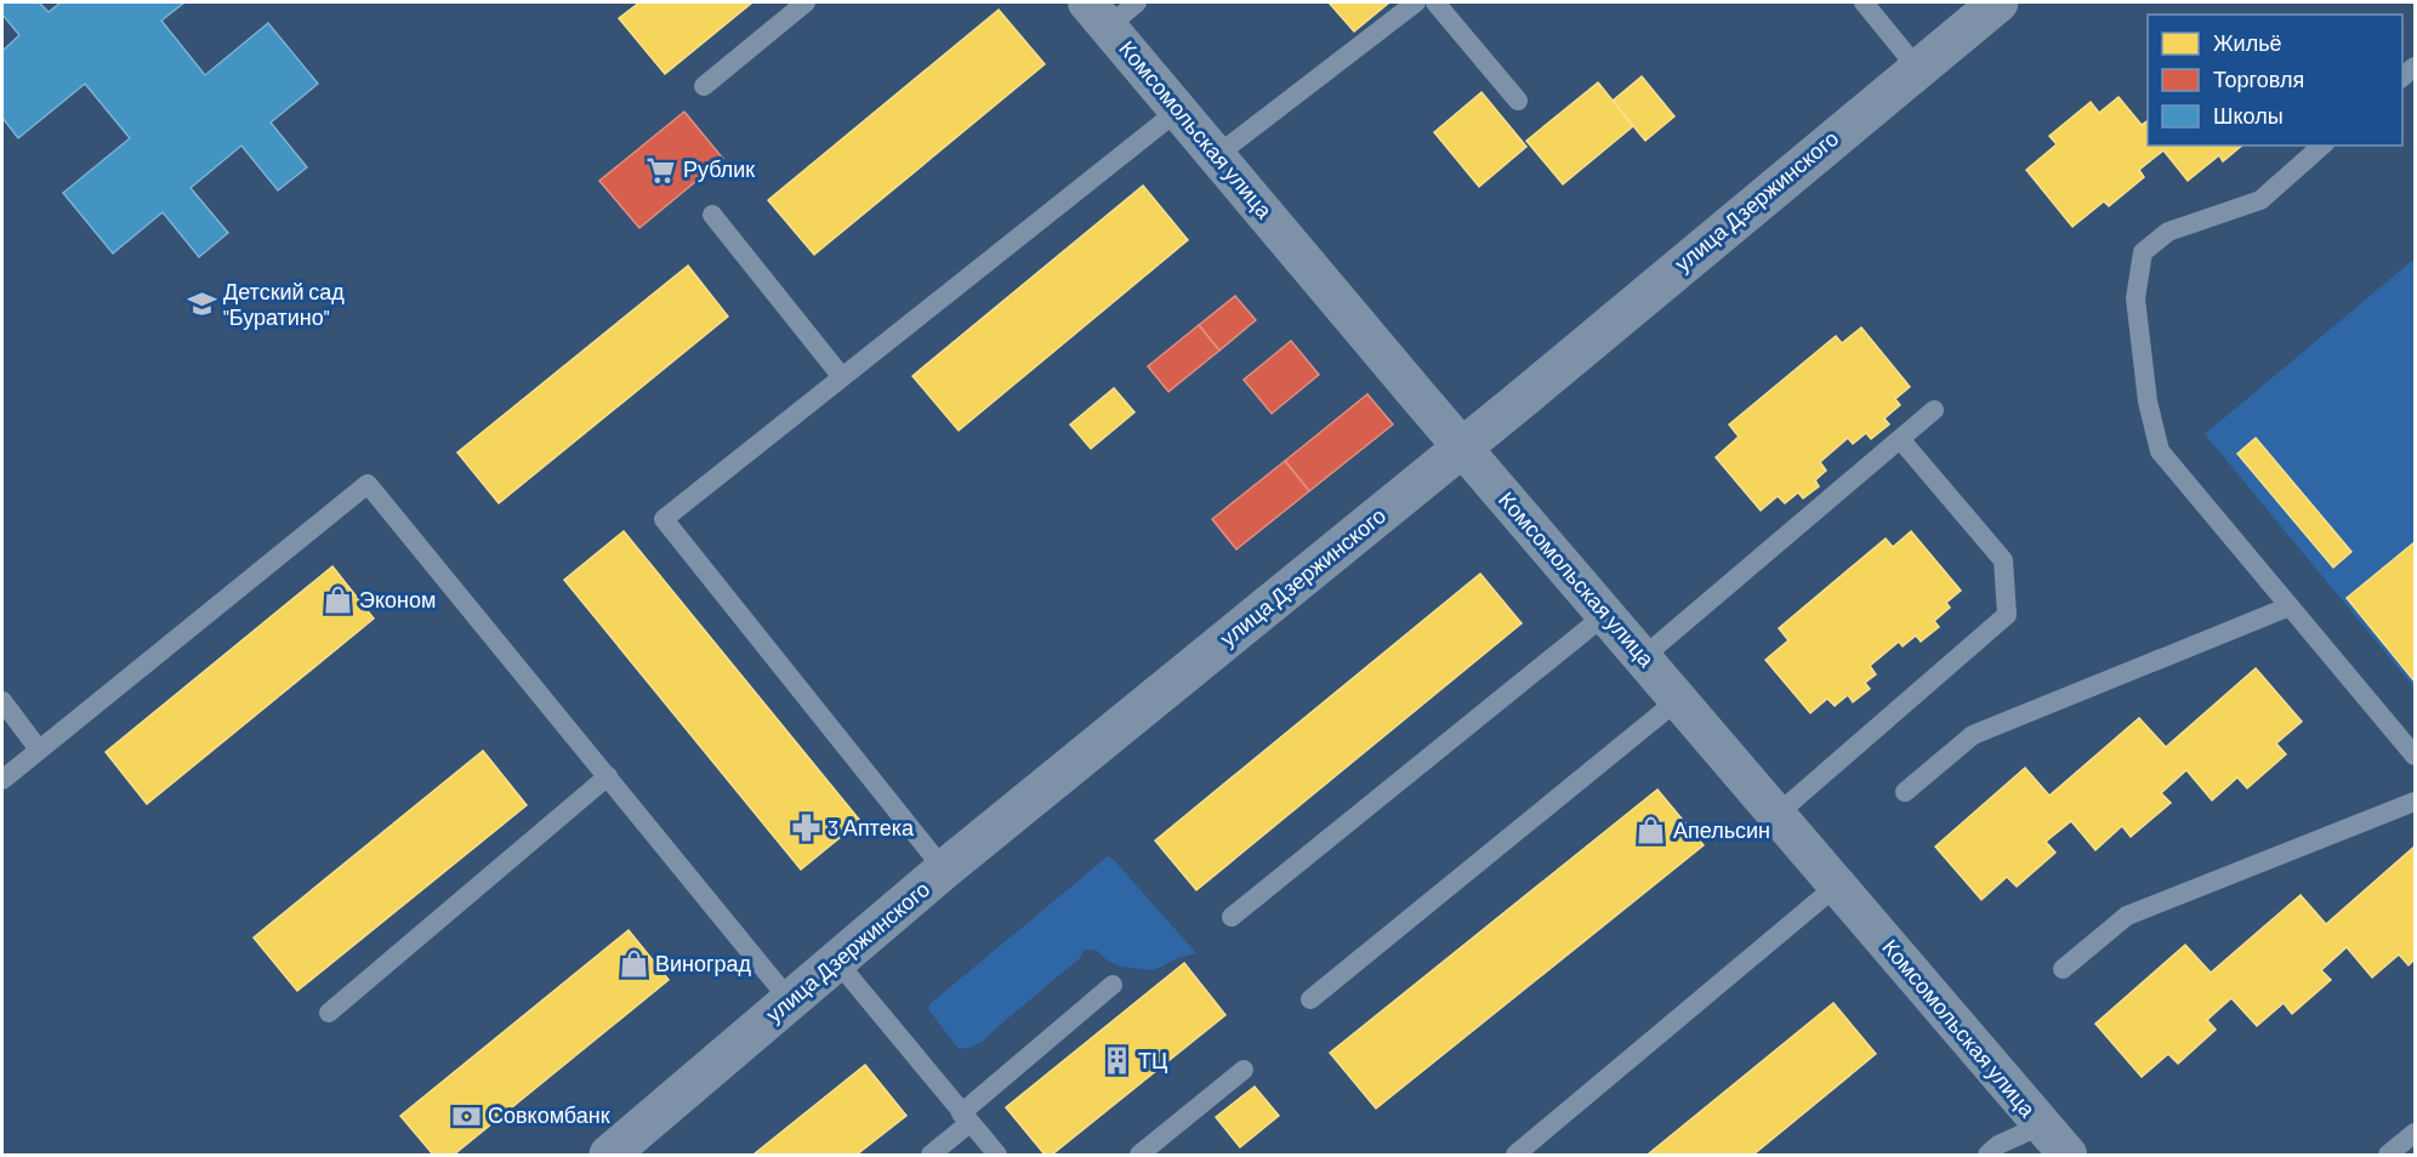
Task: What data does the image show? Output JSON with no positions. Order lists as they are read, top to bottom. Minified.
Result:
{"streets":{"street":["Комсомольская улица","улица Дзержинского"]},"crossings":[["Комсомольская улица","улица Дзержинского"]],"places":{"supermarket":["Рублик"],"school or university":["Детский сад \"Буратино\""],"shop":["Эконом","Апельсин","Виноград"],"pharmacy":["3 Аптека"],"building":["ТЦ"],"bank":["Совкомбанк"]},"legend":["Жильё","Торговля","Школы"]}
